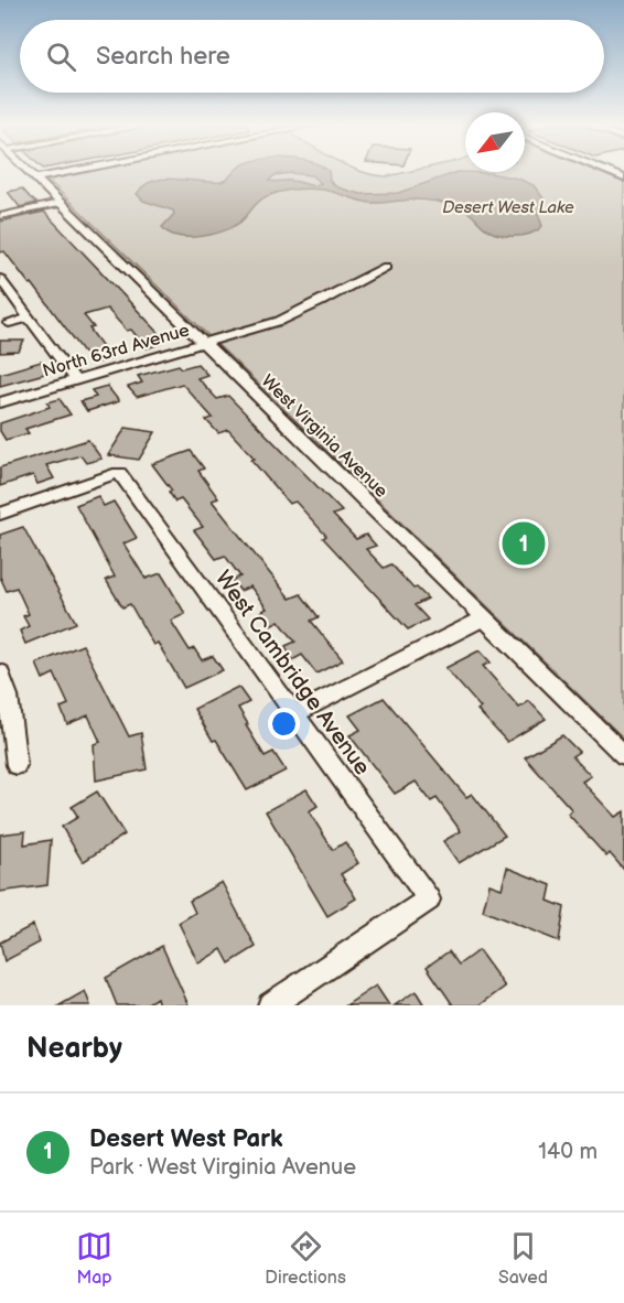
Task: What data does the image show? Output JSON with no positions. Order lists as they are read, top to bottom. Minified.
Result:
{"streets":{"street":["North 63rd Avenue","West Virginia Avenue","West Cambridge Avenue"]},"crossings":[["North 63rd Avenue","West Virginia Avenue"]],"water":["Desert West Lake"],"north":"bottom left","page":{"search":"Search here","pins":"1","heading":"Nearby","list":[{"mark":"1","name":"Desert West Park","note":"Park · West Virginia Avenue","value":"140 m"}],"nav":["Map","Directions","Saved"]}}
